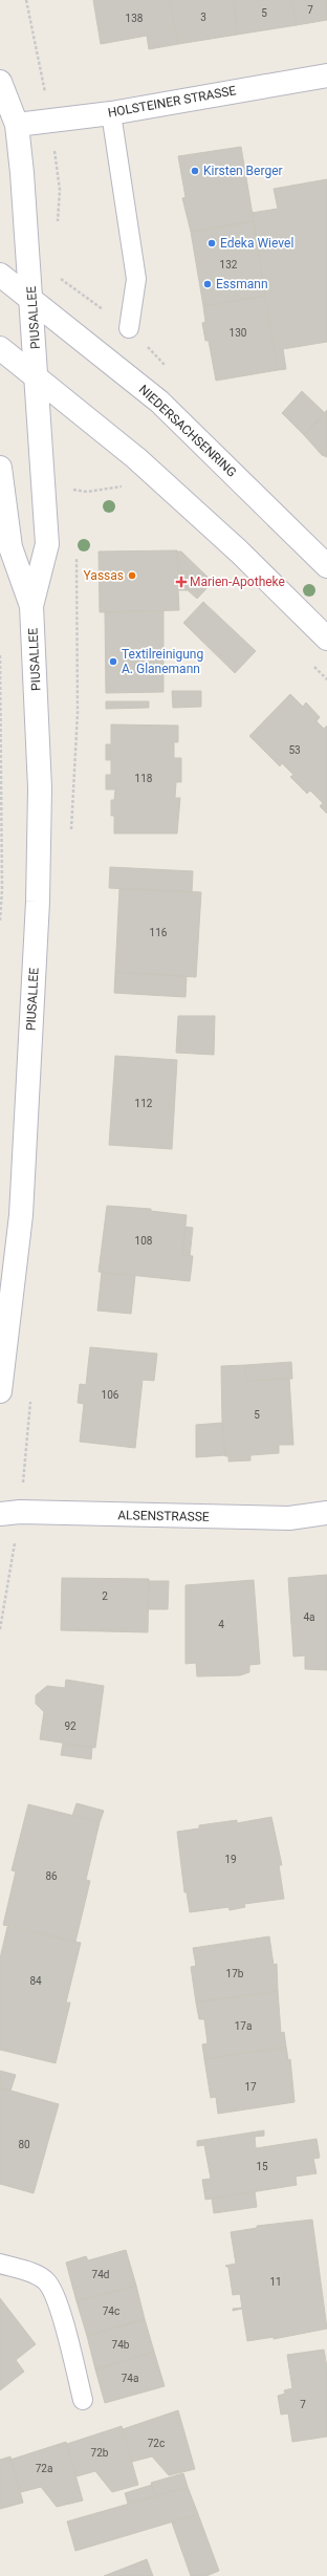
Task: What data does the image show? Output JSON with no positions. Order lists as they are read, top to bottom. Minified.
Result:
{"streets":{"street":["HOLSTEINER STRASSE","PIUSALLEE","NIEDERSACHSENRING","ALSENSTRASSE"]},"crossings":[["HOLSTEINER STRASSE","PIUSALLEE"],["PIUSALLEE","NIEDERSACHSENRING"]],"places":{"other":["Kirsten Berger","Edeka Wievel","Essmann","Yassas","Textilreinigung A. Glanemann"],"health":["Marien-Apotheke"]},"house_numbers":["7","5","3","138","132","130","53","118","116","112","108","106","5","2","4a","4","92","19","86","17b","84","17a","17","80","15","74d","11","74c","74b","74a","7","72c","72b","72a"]}
